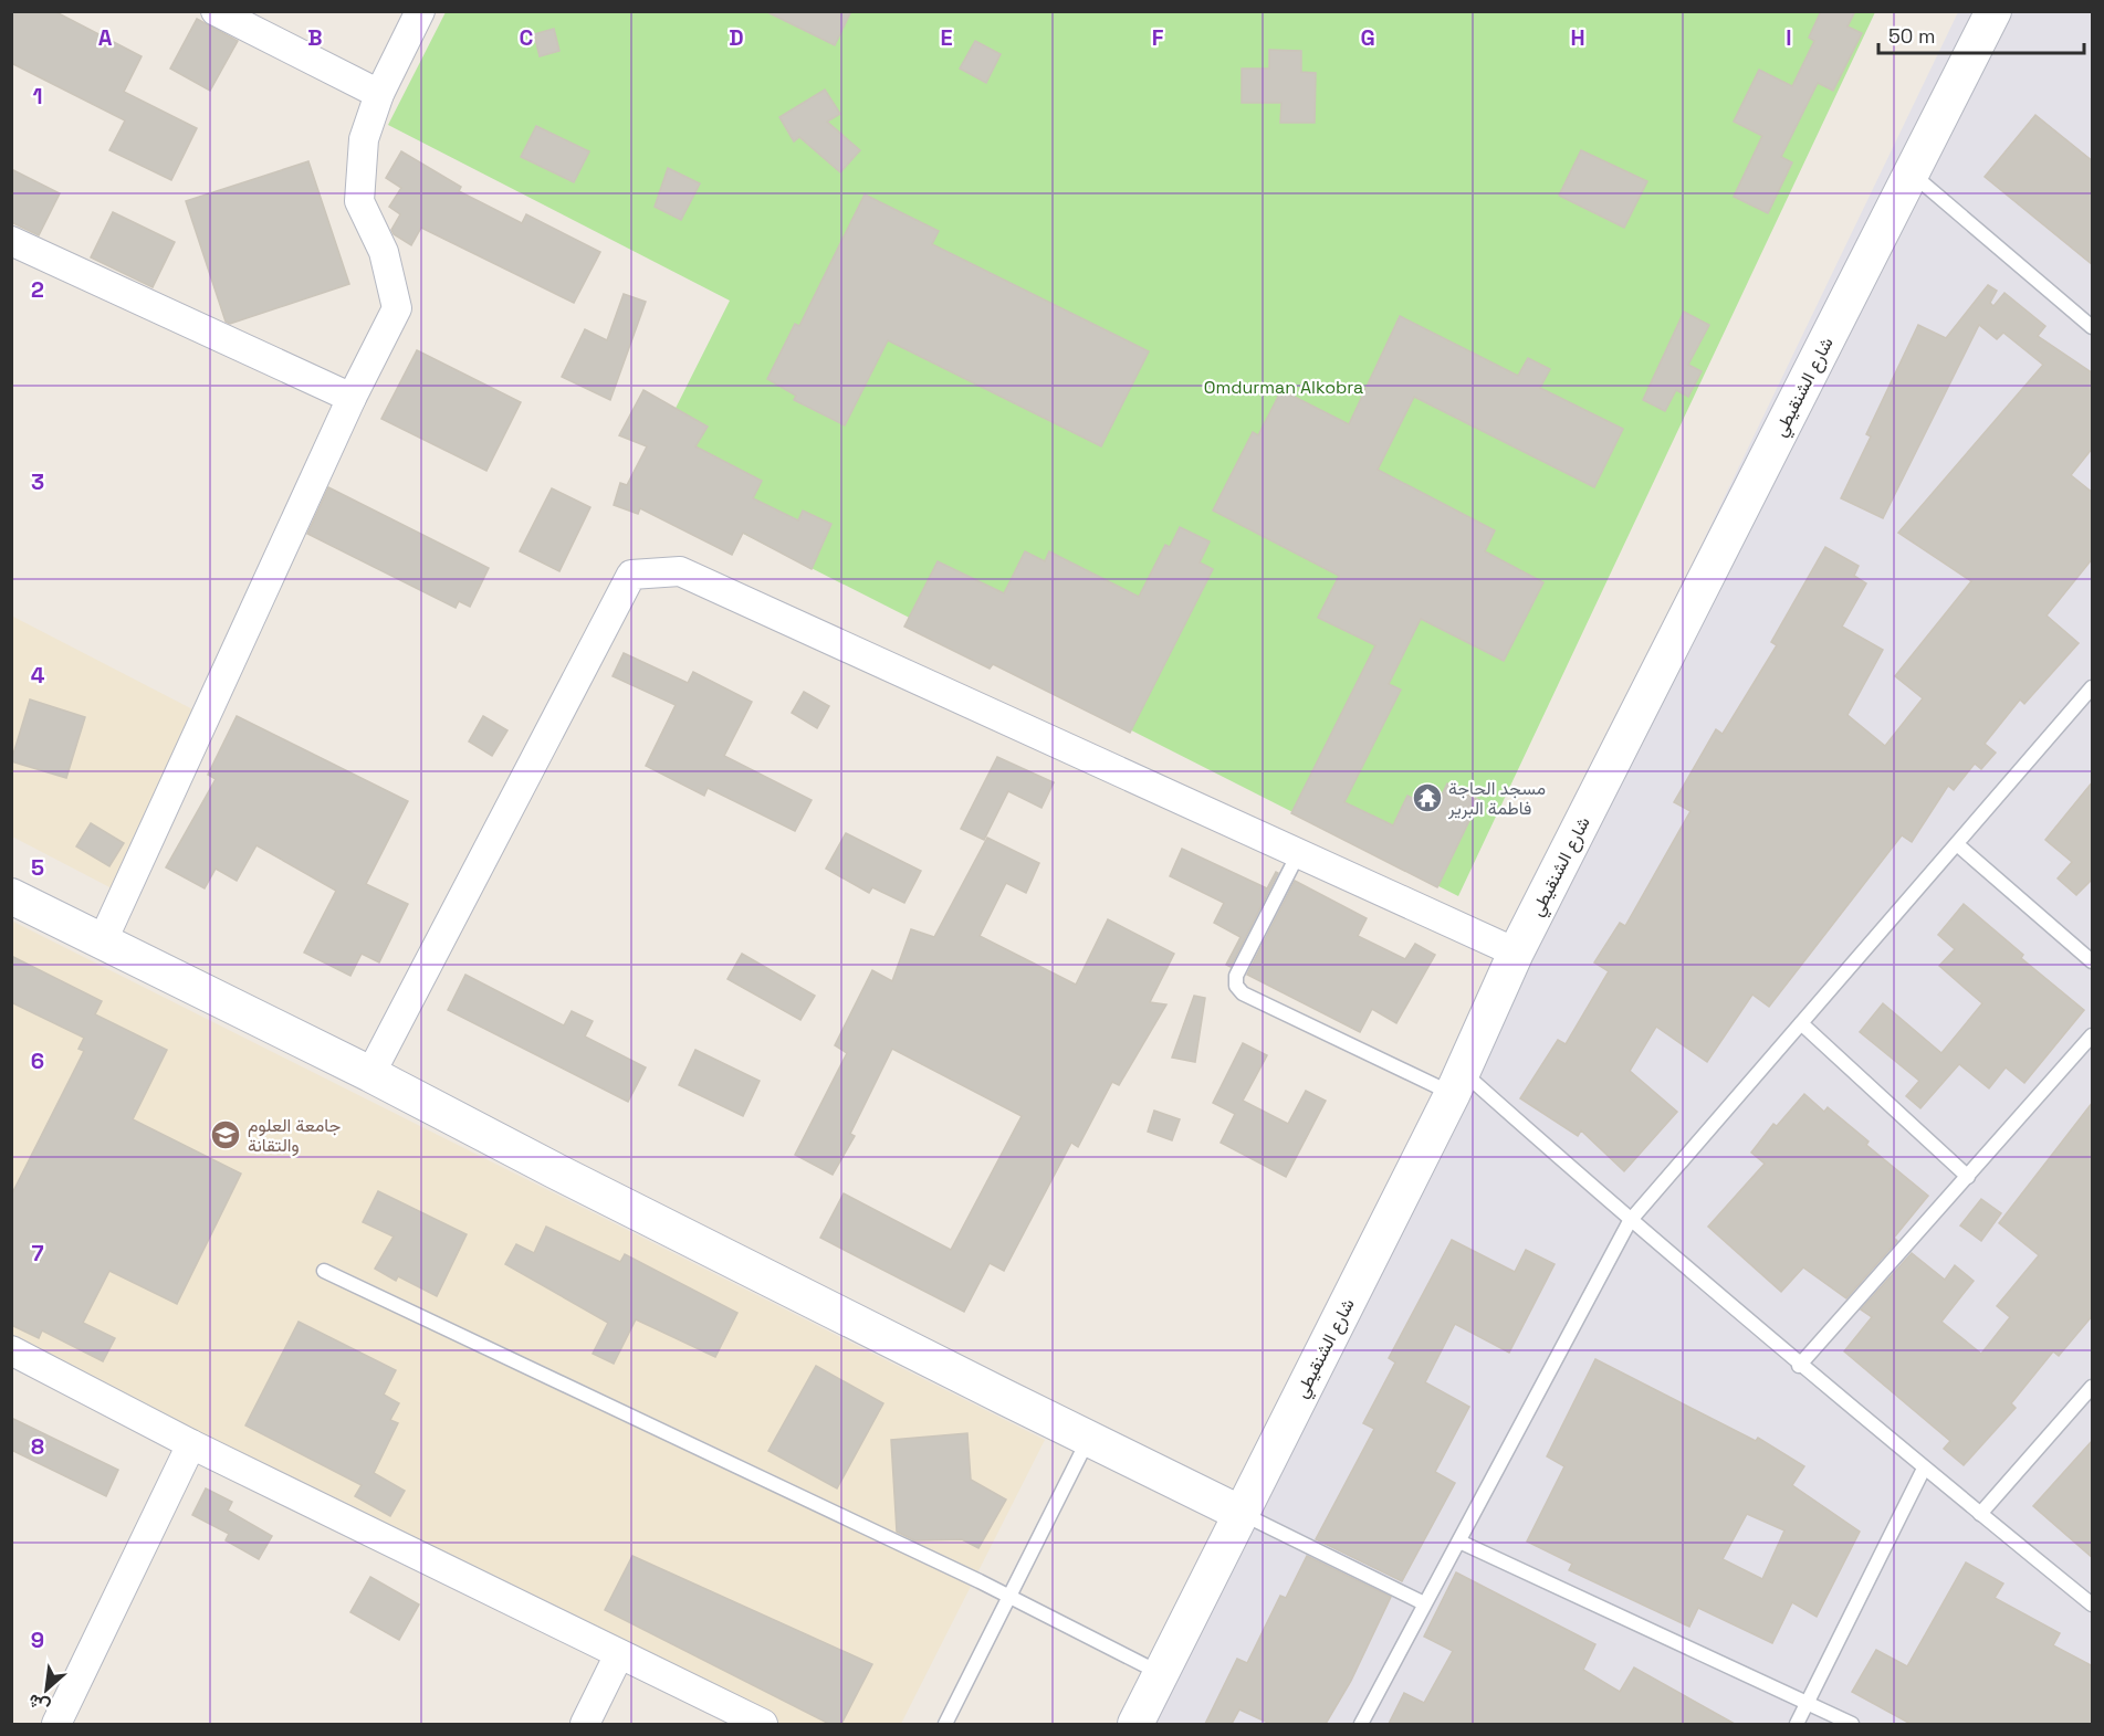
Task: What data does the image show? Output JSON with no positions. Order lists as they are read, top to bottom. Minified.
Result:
{"streets":{"street":["شارع الشنقيطي"]},"parks":["Omdurman Alkobra"],"places":{"temple":["مسجد الحاجة فاطمة البرير"],"school or university":["جامعة العلوم والتقانة"]},"scale_bar":"50 m","north":"bottom left","grid":{"columns":["A","B","C","D","E","F","G","H","I"],"rows":["1","2","3","4","5","6","7","8","9"]}}
